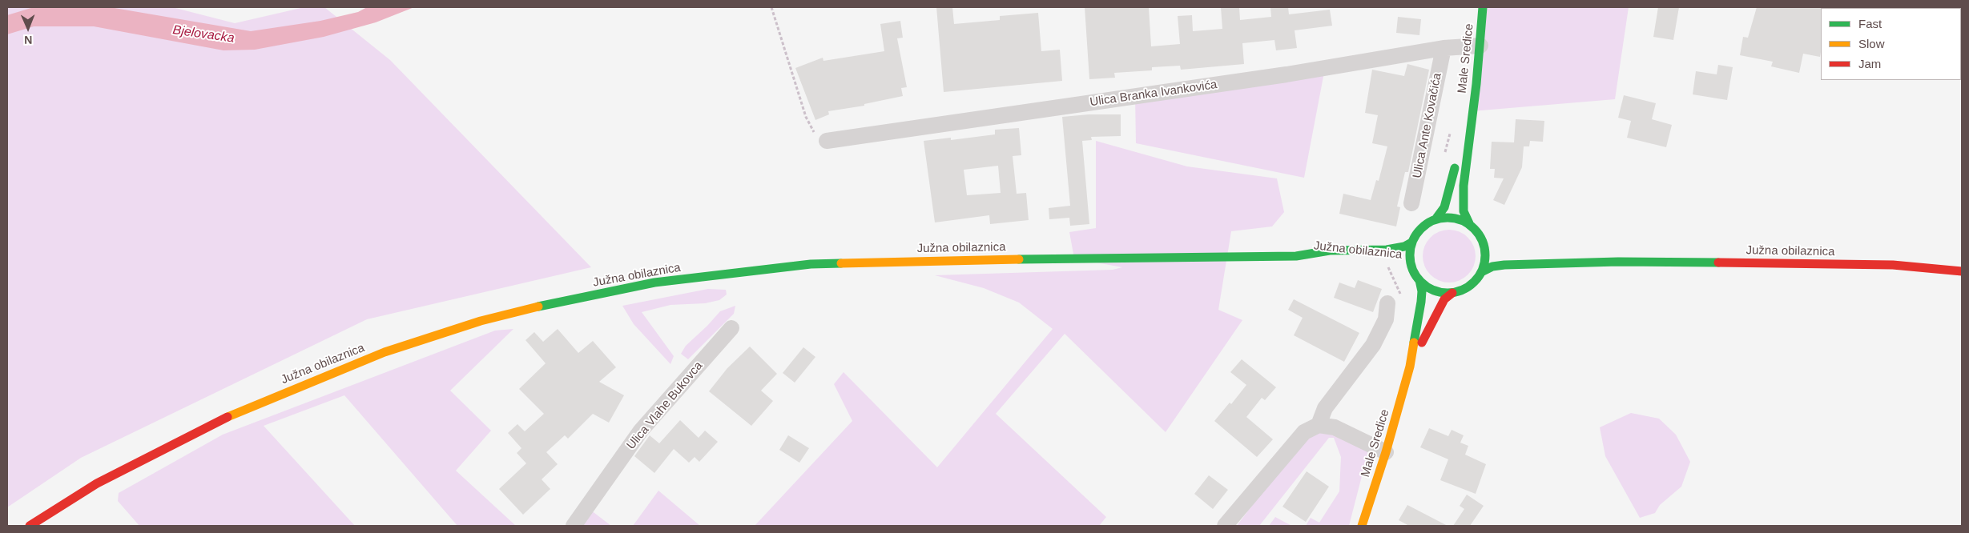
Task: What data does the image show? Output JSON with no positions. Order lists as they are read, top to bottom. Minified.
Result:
{"streets":{"main road":["Male Sredice","Južna obilaznica"],"street":["Ulica Branka Ivankovića","Ulica Ante Kovačića","Ulica Vlahe Bukovca"]},"crossings":[["Male Sredice","Ulica Branka Ivankovića"],["Male Sredice","Južna obilaznica"],["Ulica Branka Ivankovića","Ulica Ante Kovačića"]],"water":["Bjelovacka"],"legend":["Fast","Slow","Jam"],"north":"bottom"}
